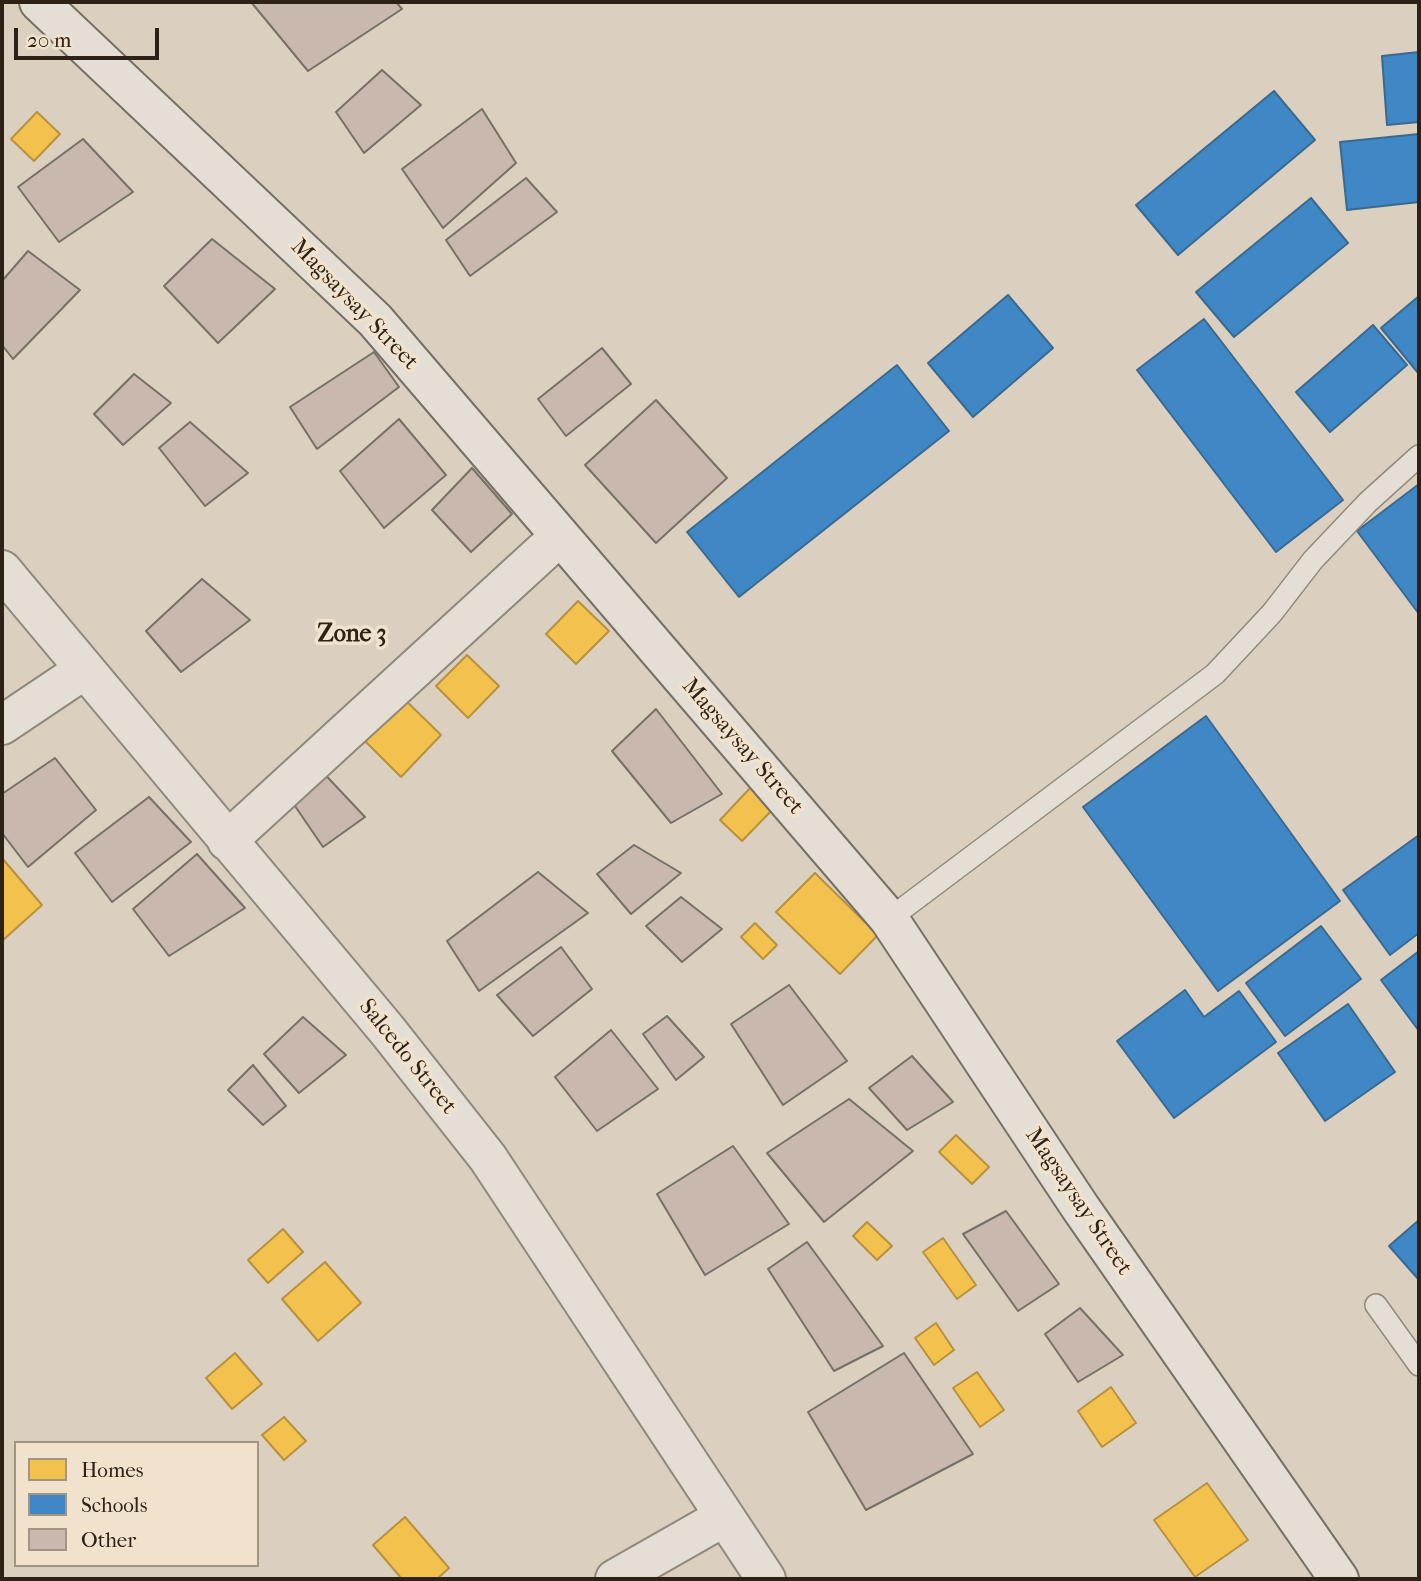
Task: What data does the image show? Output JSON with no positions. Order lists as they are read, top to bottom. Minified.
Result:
{"streets":{"street":["Magsaysay Street","Salcedo Street"]},"districts":["Zone 3"],"legend":["Homes","Schools","Other"],"scale_bar":"20 m"}
